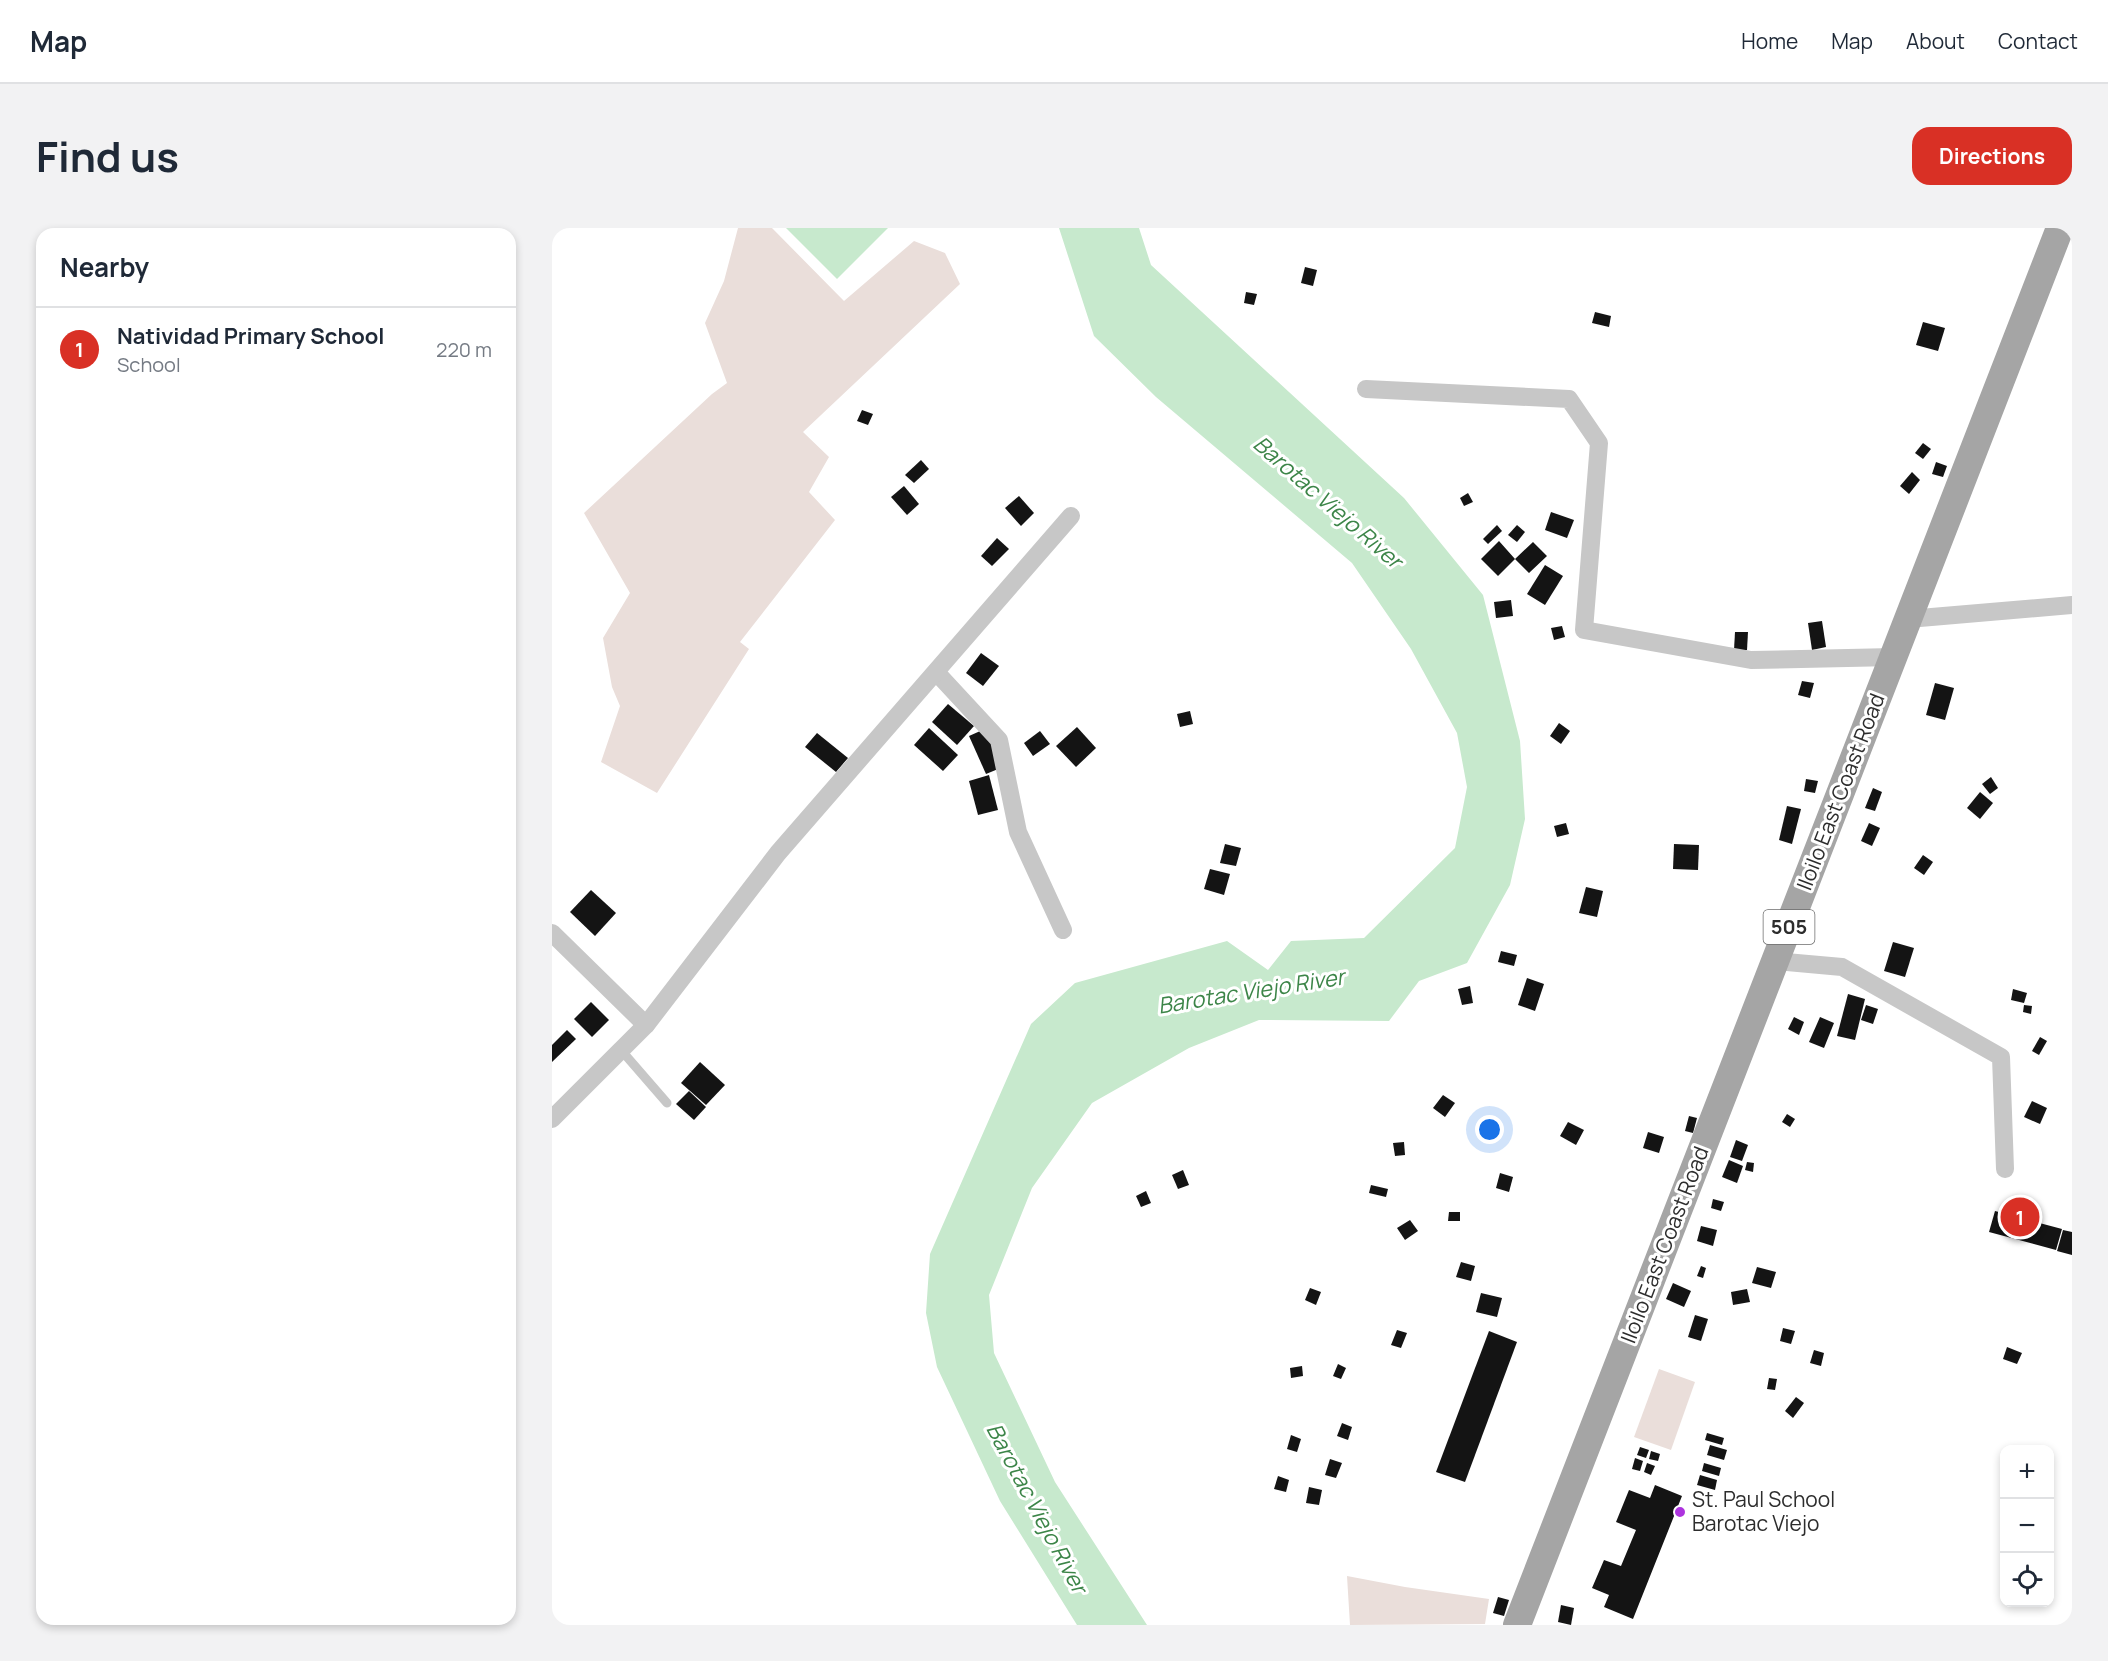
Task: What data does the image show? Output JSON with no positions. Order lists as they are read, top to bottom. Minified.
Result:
{"streets":{"main road":["Iloilo East Coast Road","505"]},"water":["Barotac Viejo River"],"places":["St. Paul School Barotac Viejo"],"page":{"header":"Map","nav":["Home","Map","About","Contact"],"title":"Find us","buttons":"Directions","heading":"Nearby","list":[{"mark":"1","name":"Natividad Primary School","note":"School","value":"220 m"}],"pins":"1","map_buttons":["+","−"]}}
